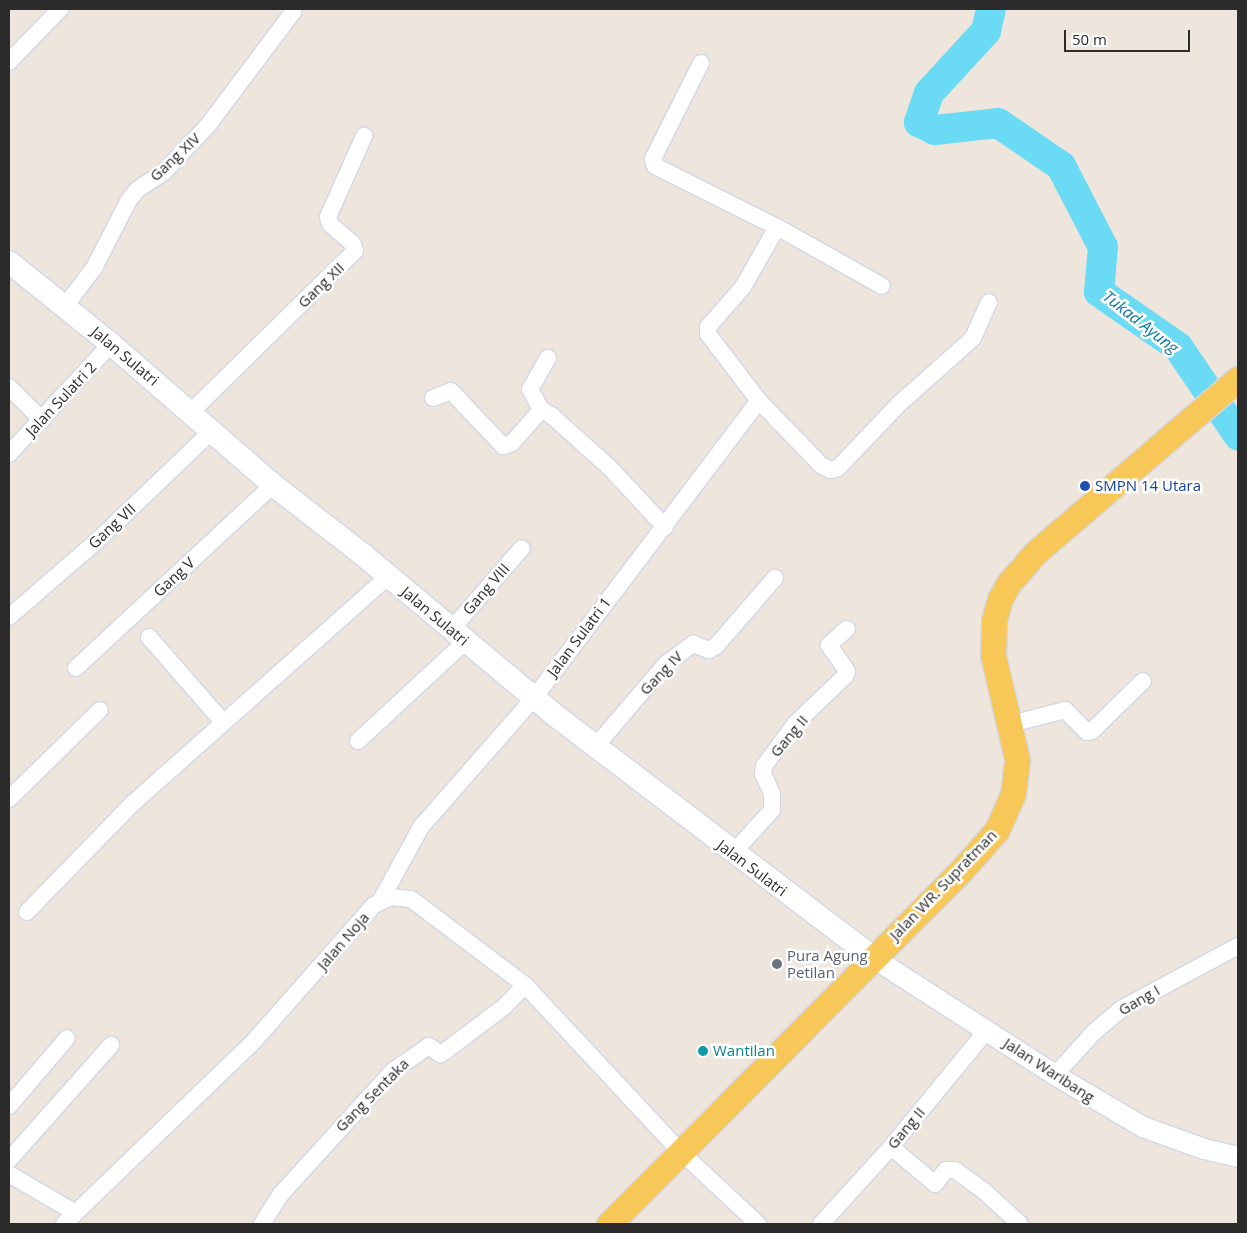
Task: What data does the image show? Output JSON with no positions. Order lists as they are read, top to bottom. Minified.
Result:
{"streets":{"main road":["Jalan Sulatri","Jalan WR. Supratman"],"street":["Gang XIV","Gang XII","Jalan Sulatri 2","Gang VII","Gang V","Gang VIII","Jalan Sulatri 1","Gang IV","Gang II","Jalan Noja","Gang I","Jalan Waribang","Gang Sentaka"]},"crossings":[["Gang XIV","Jalan Sulatri"],["Gang XII","Jalan Sulatri"],["Jalan Sulatri","Jalan Sulatri 2"],["Jalan Sulatri","Gang VII"],["Jalan Sulatri","Gang V"],["Jalan Sulatri","Gang VIII"],["Jalan Sulatri","Jalan Sulatri 1"],["Jalan Sulatri","Gang IV"],["Jalan Sulatri","Gang II"],["Jalan Sulatri","Jalan WR. Supratman"],["Jalan Sulatri","Jalan Waribang"],["Jalan Sulatri 1","Jalan Noja"],["Gang II","Jalan Waribang"],["Jalan WR. Supratman","Jalan Waribang"],["Gang I","Jalan Waribang"]],"water":["Tukad Ayung"],"places":["SMPN 14 Utara","Pura Agung Petilan","Wantilan"],"scale_bar":"50 m"}
